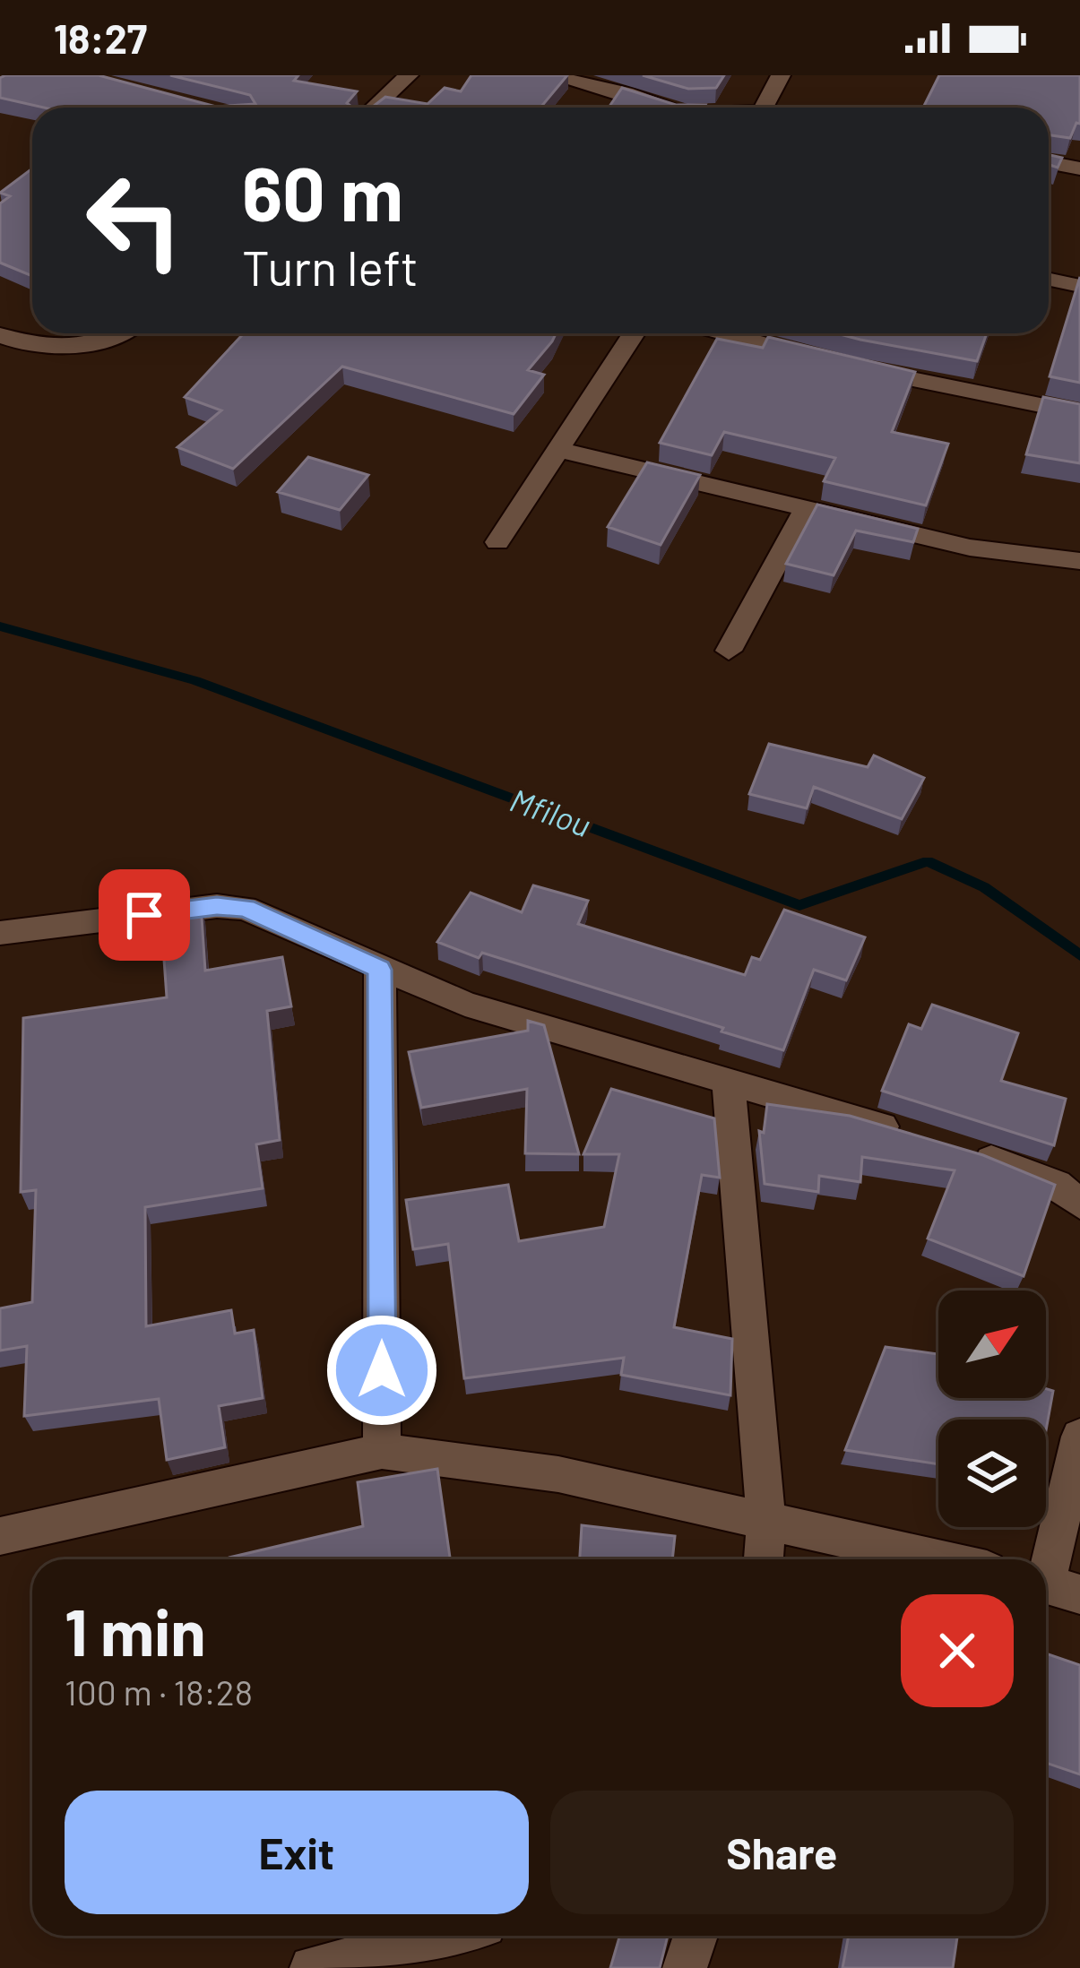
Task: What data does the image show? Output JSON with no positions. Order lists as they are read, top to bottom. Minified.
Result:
{"water":["Mfilou"],"north":"top right","page":{"status":"18:27","turn":["60 m","Turn left"],"heading":["1 min","100 m · 18:28"],"buttons":["Exit","Share"]}}
